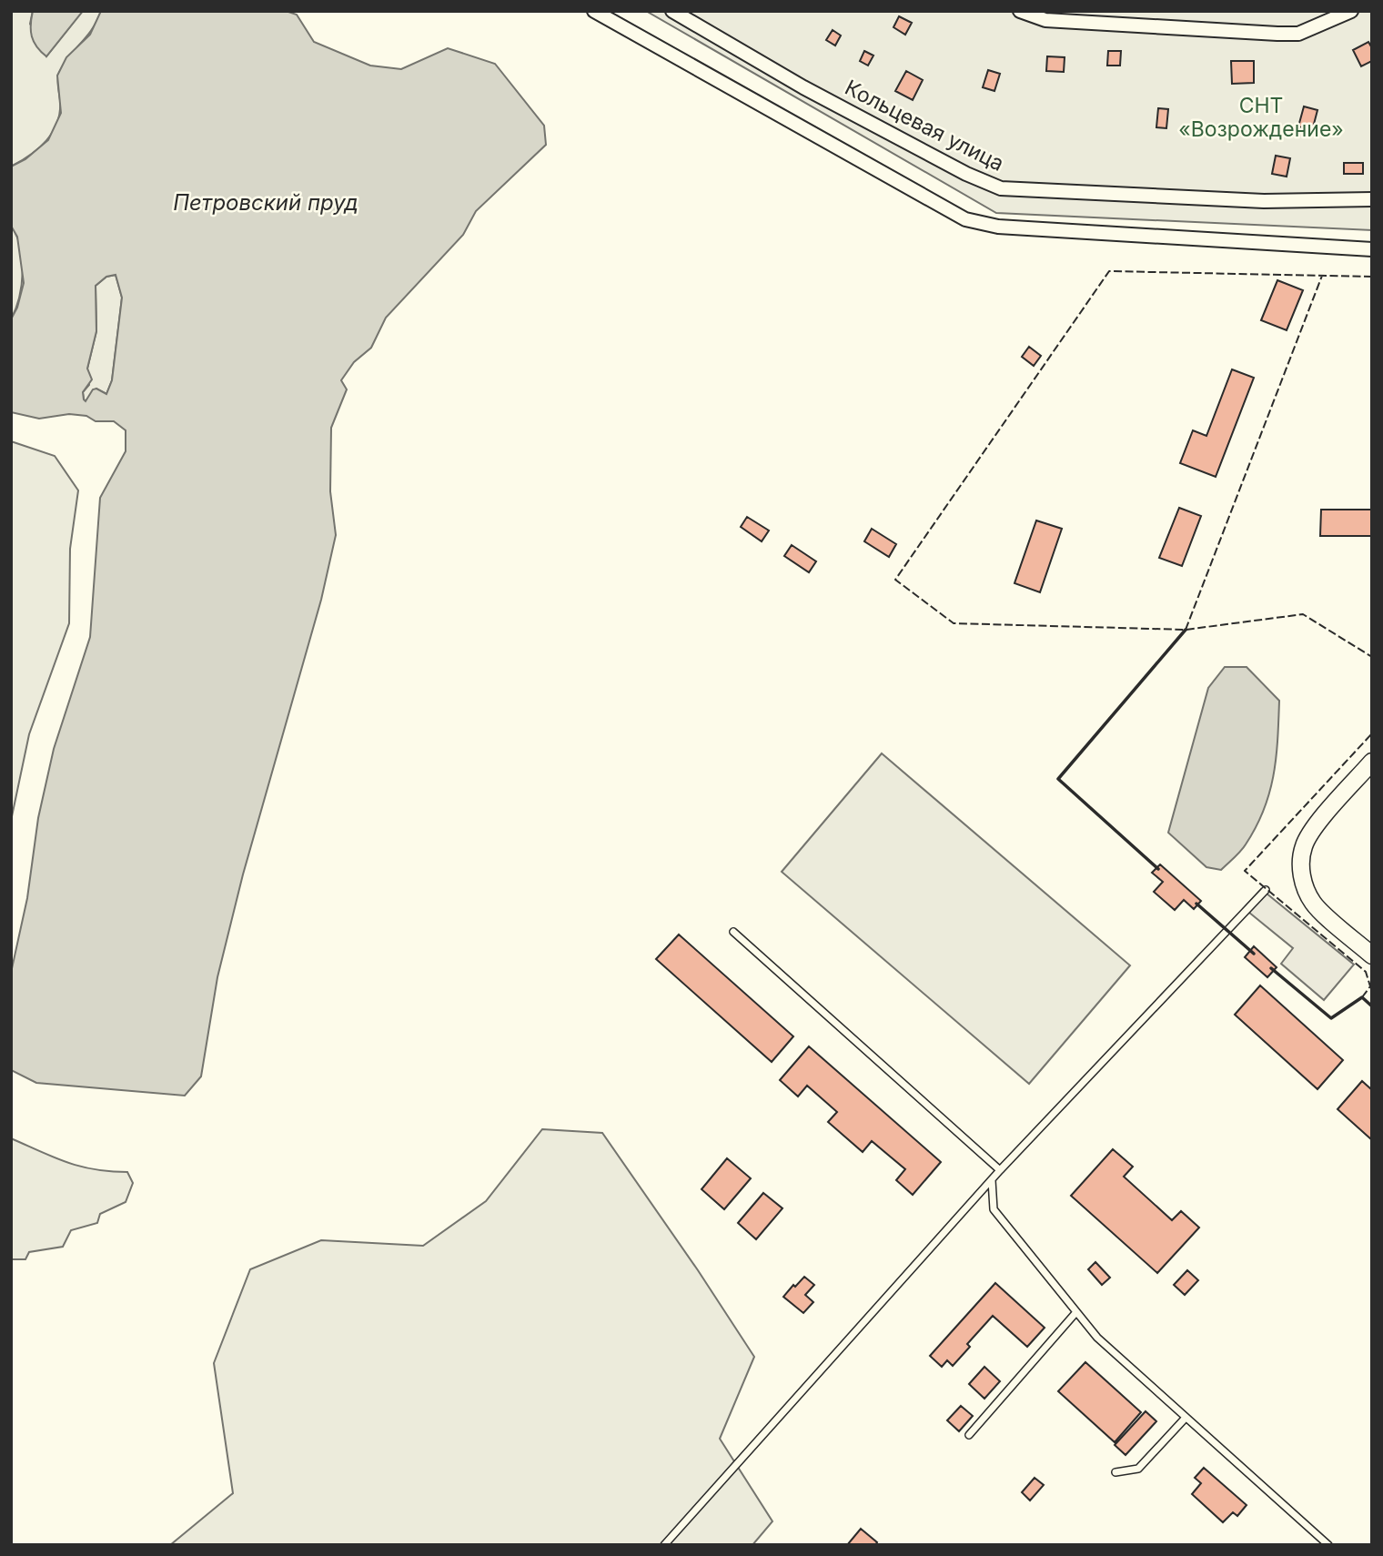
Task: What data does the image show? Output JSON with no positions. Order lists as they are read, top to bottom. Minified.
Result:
{"streets":{"street":["Кольцевая улица"]},"water":["Петровский пруд"],"parks":["СНТ «Возрождение»"]}
